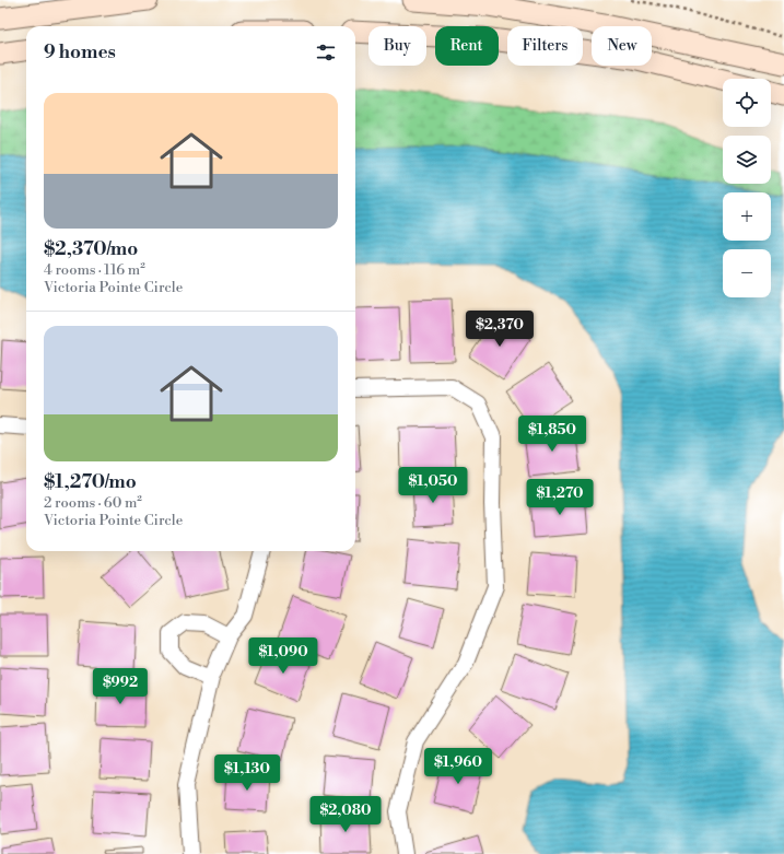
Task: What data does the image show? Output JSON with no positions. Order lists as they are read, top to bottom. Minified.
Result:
{"page":{"chip":["Buy","Rent","Filters","New"],"heading":"9 homes","map_buttons":["+","−"],"list":[{"name":"$2,370/mo","note":"4 rooms · 116 m² · Victoria Pointe Circle"},{"name":"$1,270/mo","note":"2 rooms · 60 m² · Victoria Pointe Circle"}],"price":["$2,370","$1,850","$1,050","$1,270","$1,090","$992","$1,960","$1,130","$2,080"]}}
